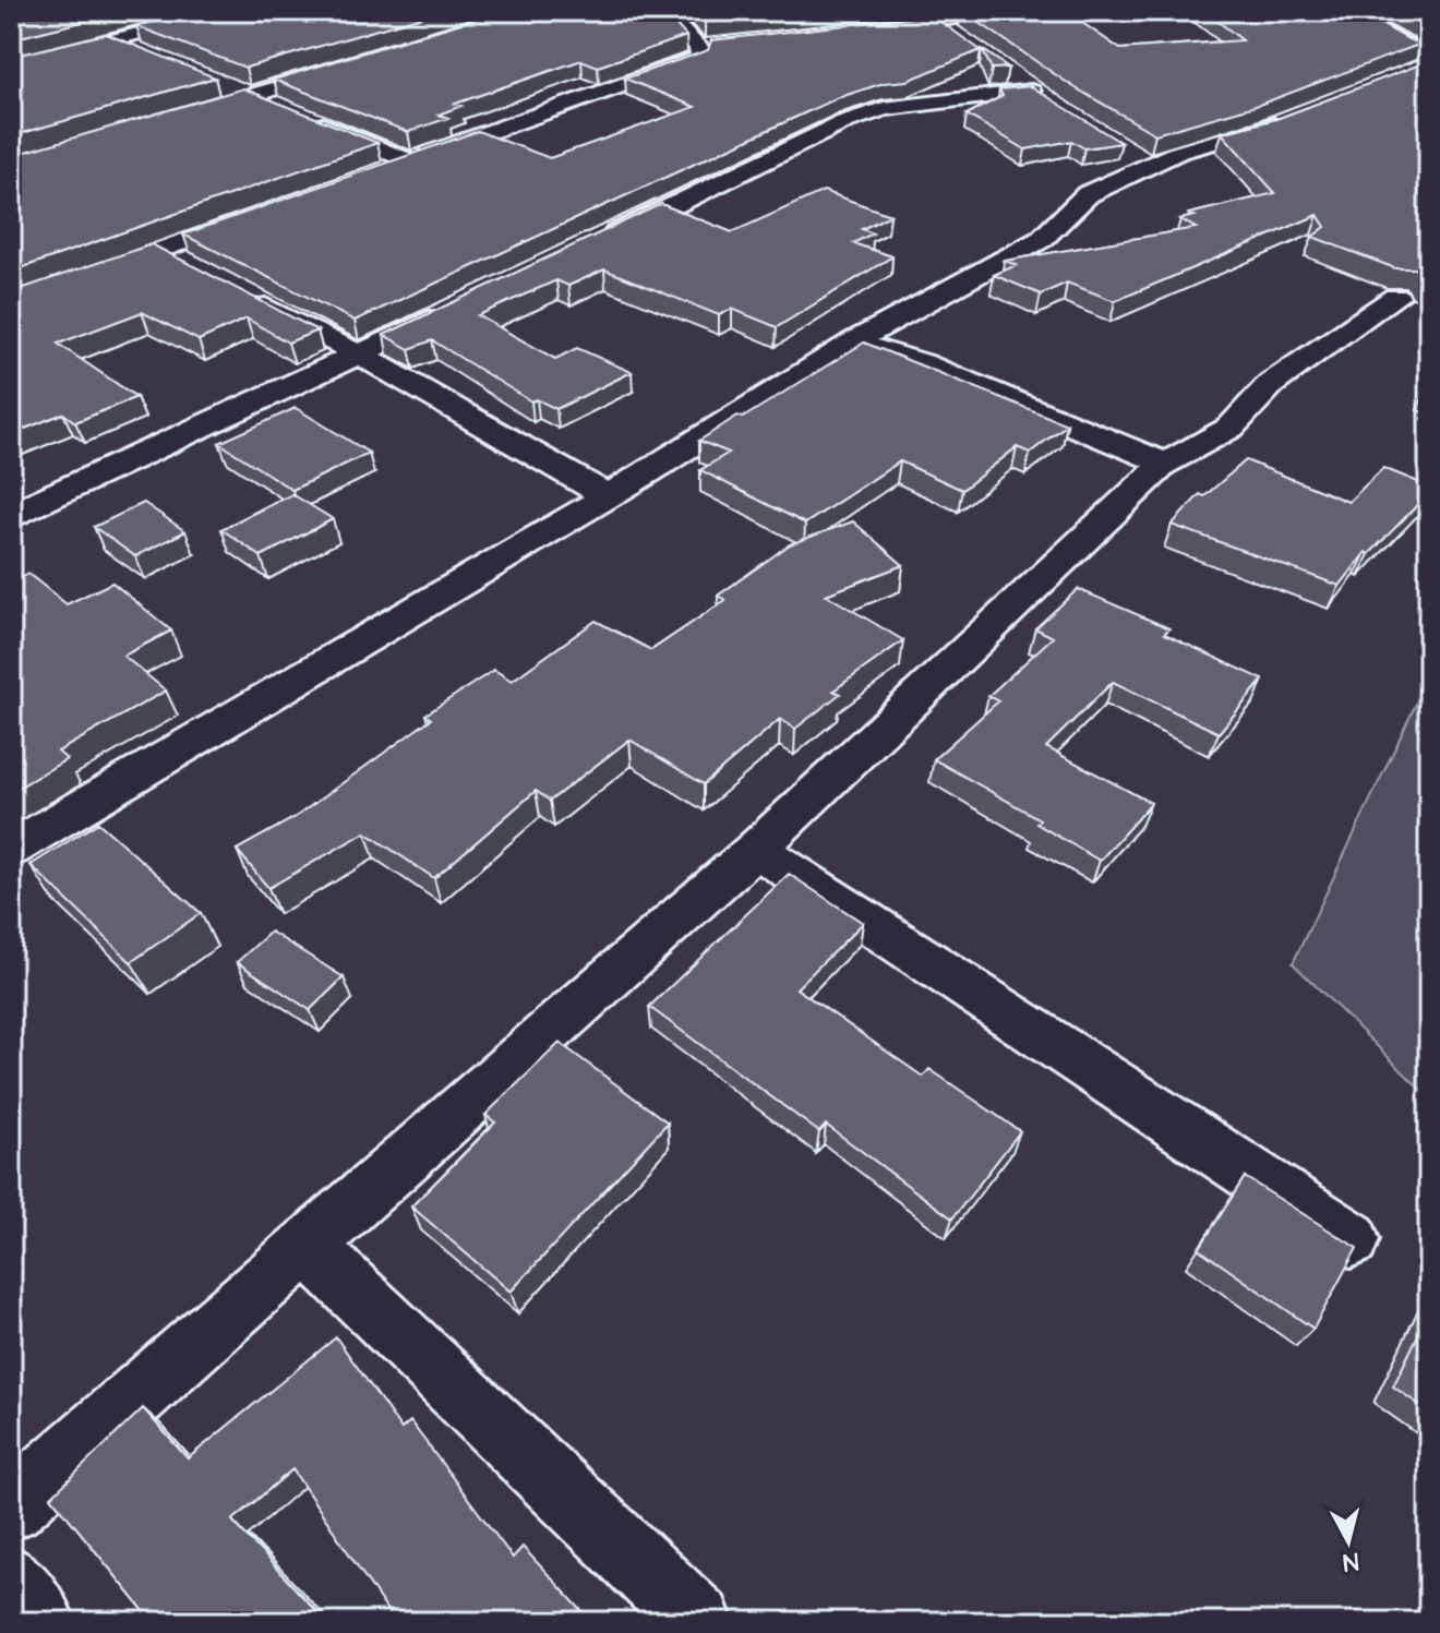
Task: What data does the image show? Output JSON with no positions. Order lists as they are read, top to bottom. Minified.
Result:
{"north":"bottom"}
